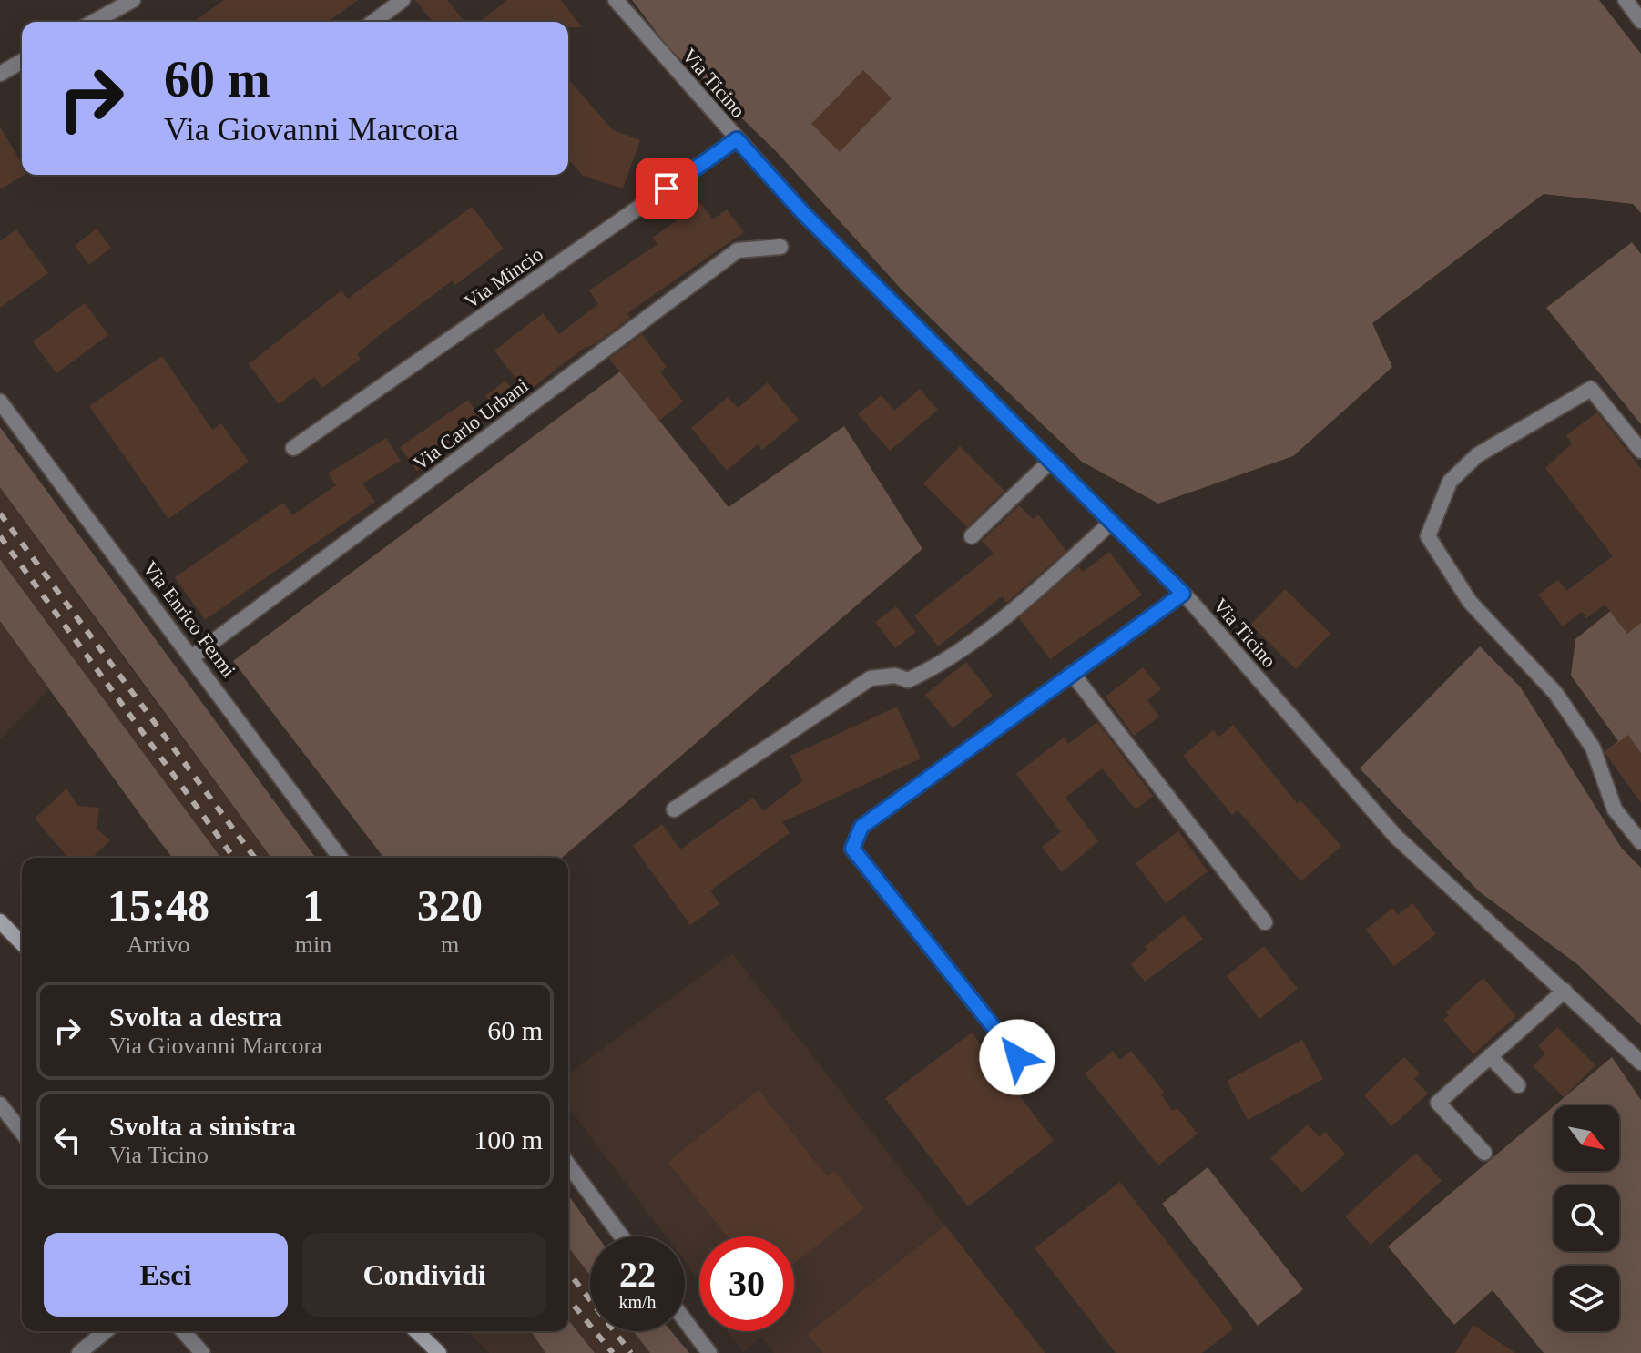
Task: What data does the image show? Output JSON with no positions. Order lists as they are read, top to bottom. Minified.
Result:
{"streets":{"street":["Via Ticino","Via Mincio","Via Carlo Urbani","Via Enrico Fermi"]},"crossings":[["Via Ticino","Via Mincio"],["Via Carlo Urbani","Via Enrico Fermi"]],"north":"bottom right","page":{"turn":["60 m","Via Giovanni Marcora"],"eta":["15:48","Arrivo","1","min","320","m"],"list":[{"name":"Svolta a destra","note":"Via Giovanni Marcora","value":"60 m"},{"name":"Svolta a sinistra","note":"Via Ticino","value":"100 m"}],"buttons":["Esci","Condividi"],"speed":"22 km/h","limit":"30"}}
